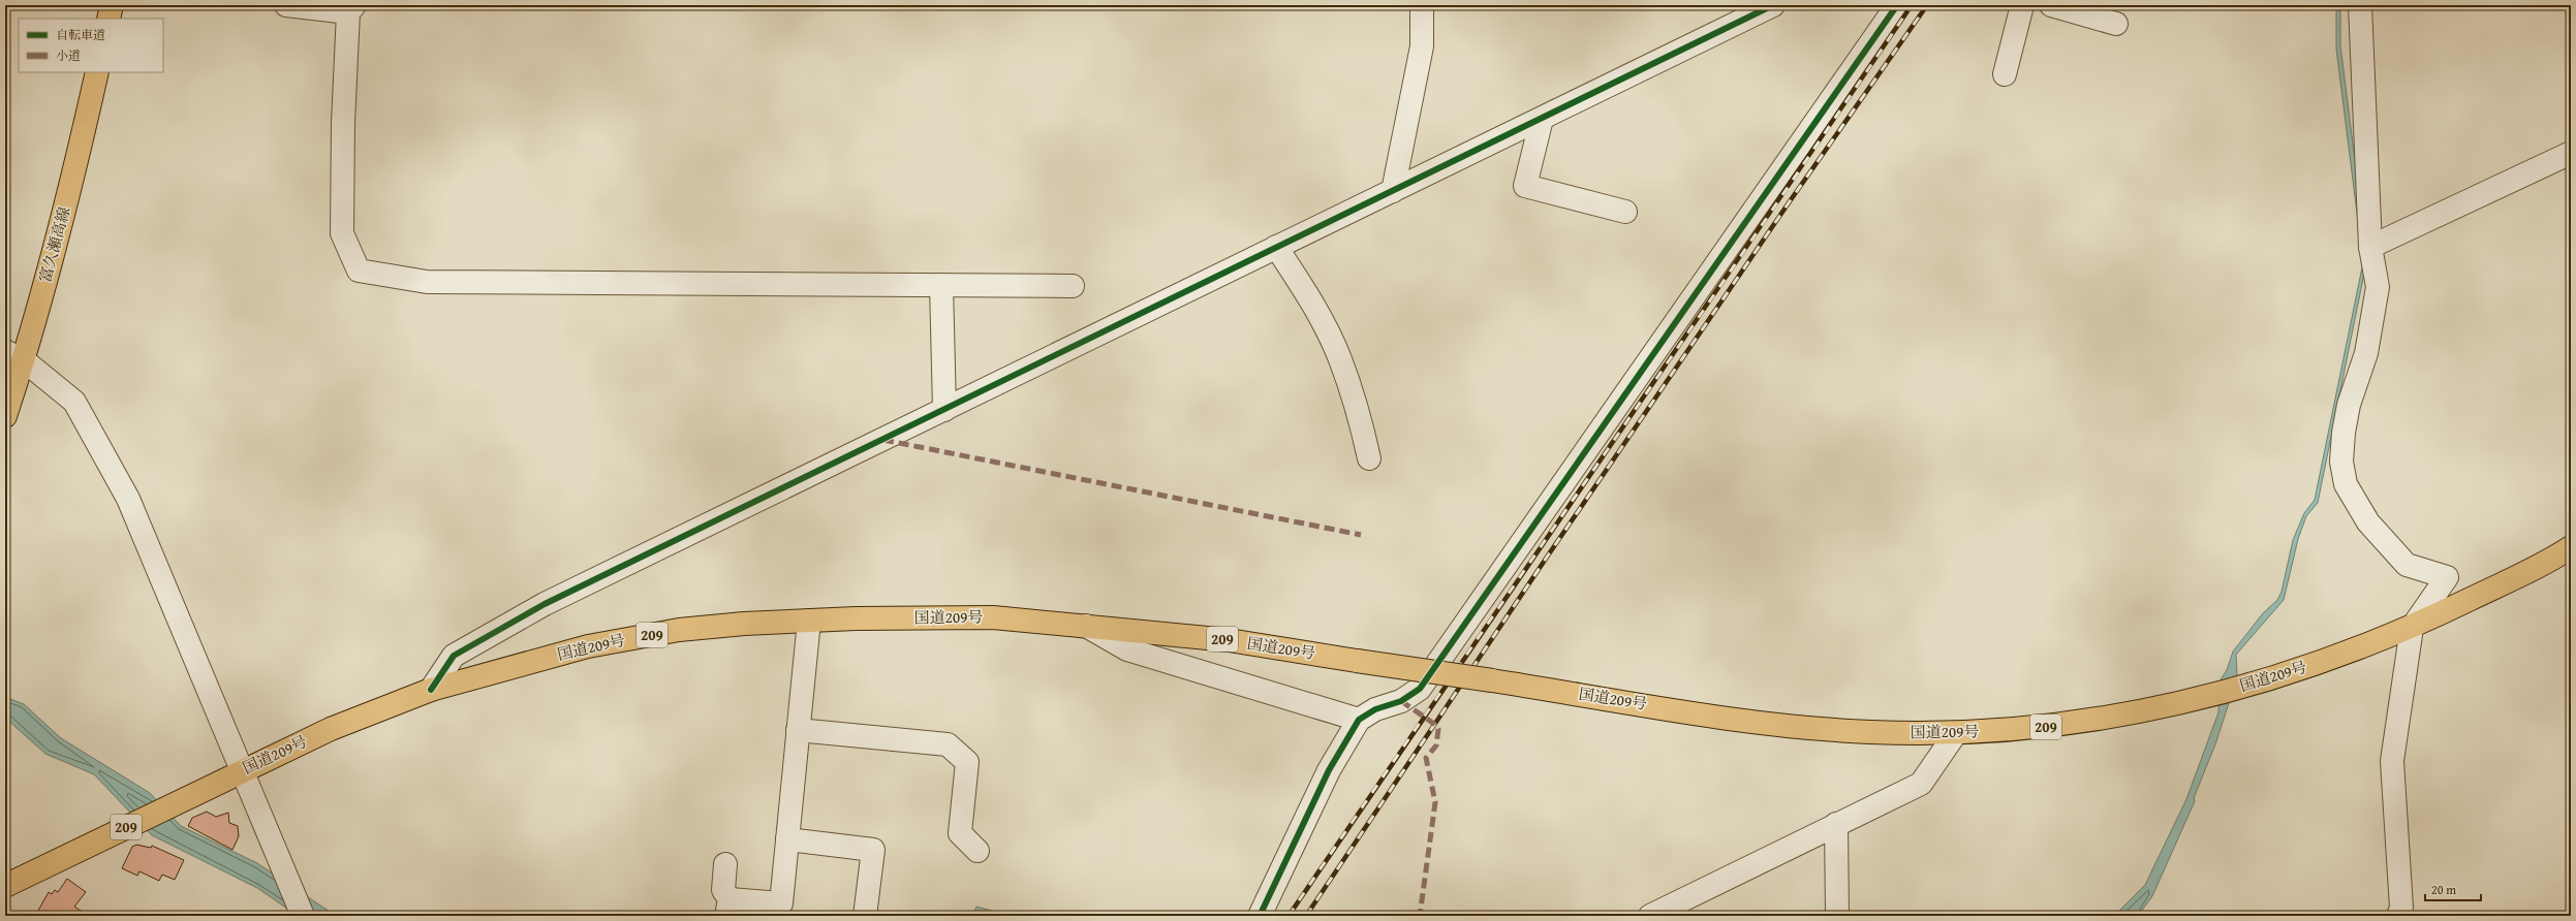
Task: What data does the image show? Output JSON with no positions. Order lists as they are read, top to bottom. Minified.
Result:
{"streets":{"main road":["富久瀬高線","国道209号","209"]},"legend":["自転車道","小道"],"scale_bar":"20 m"}
